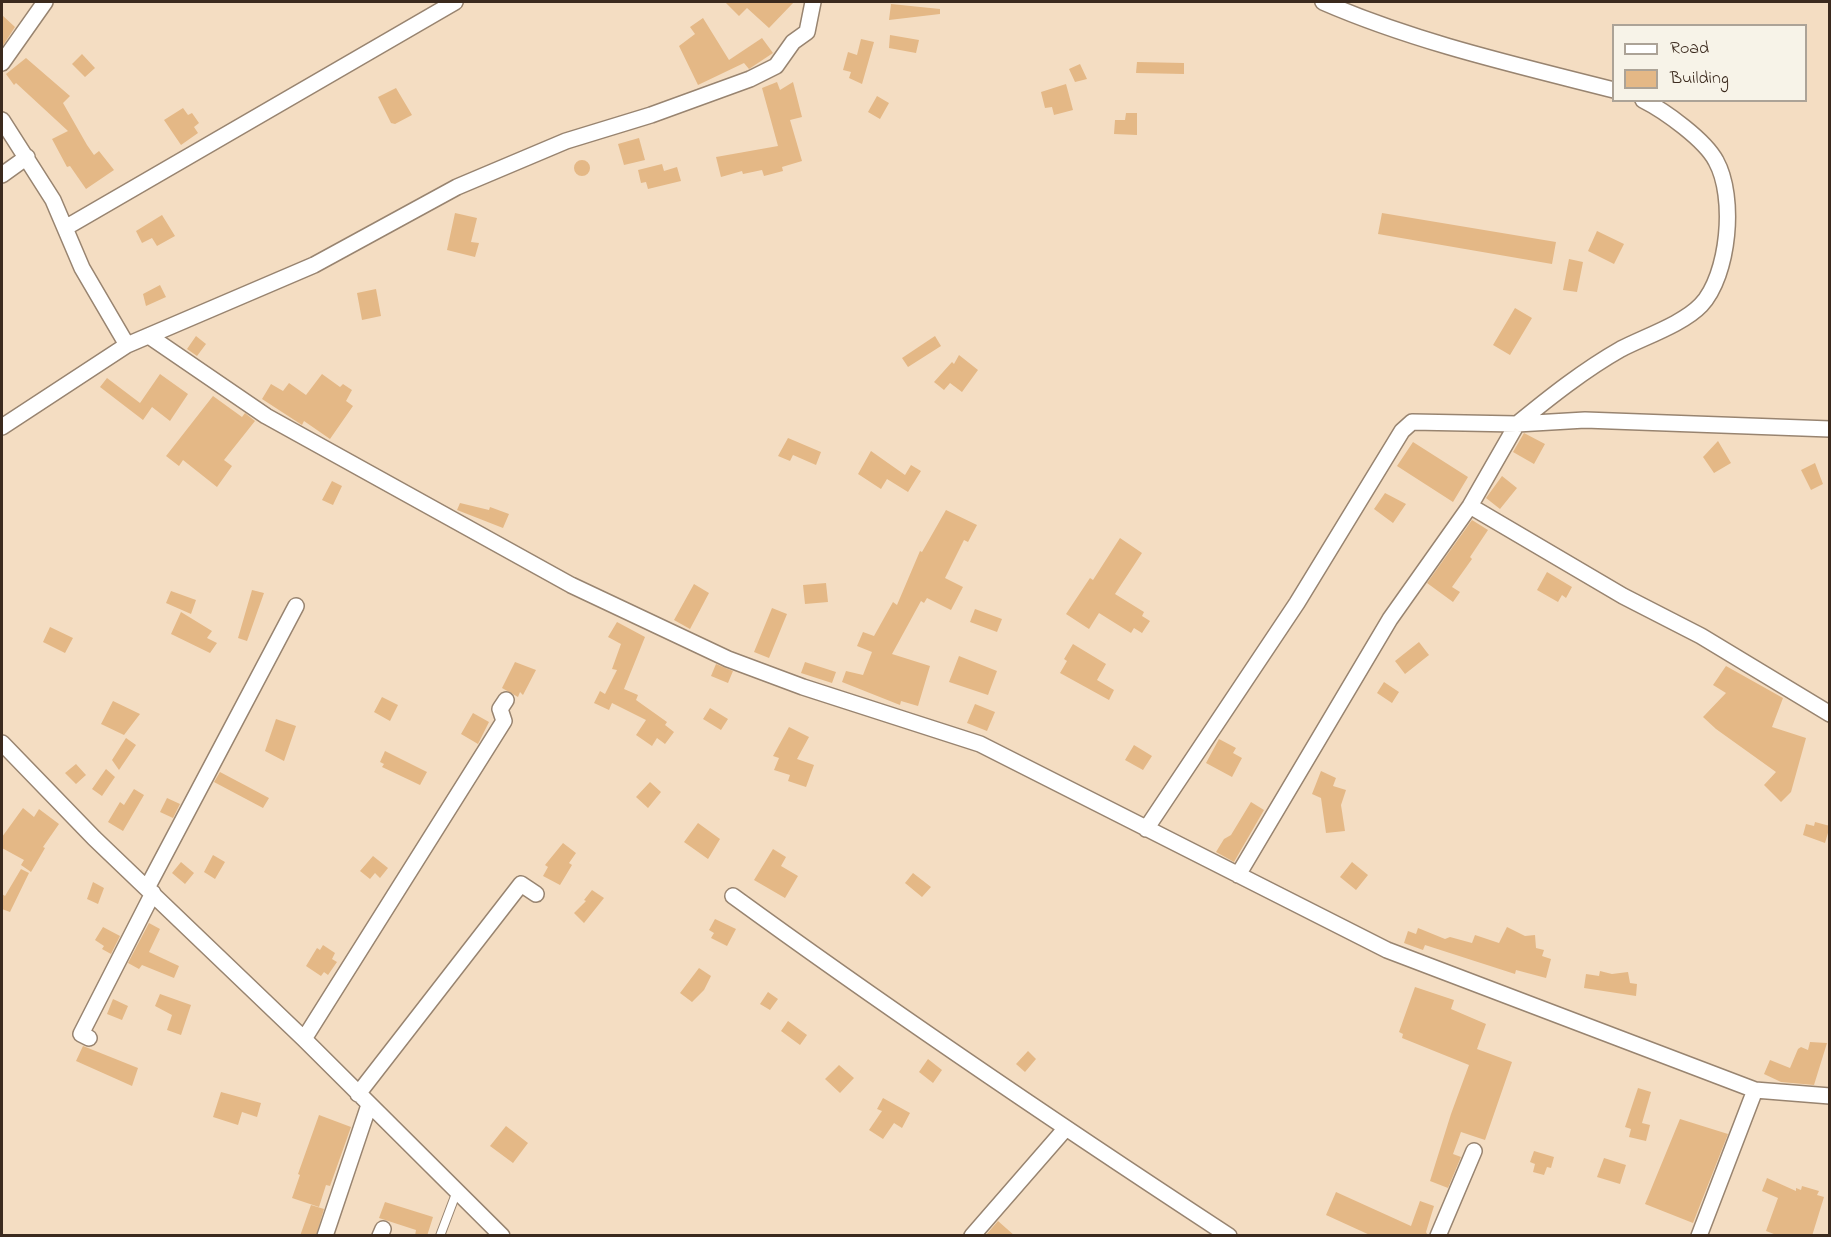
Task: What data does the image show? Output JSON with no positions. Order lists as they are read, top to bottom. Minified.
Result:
{"legend":["Road","Building"]}
